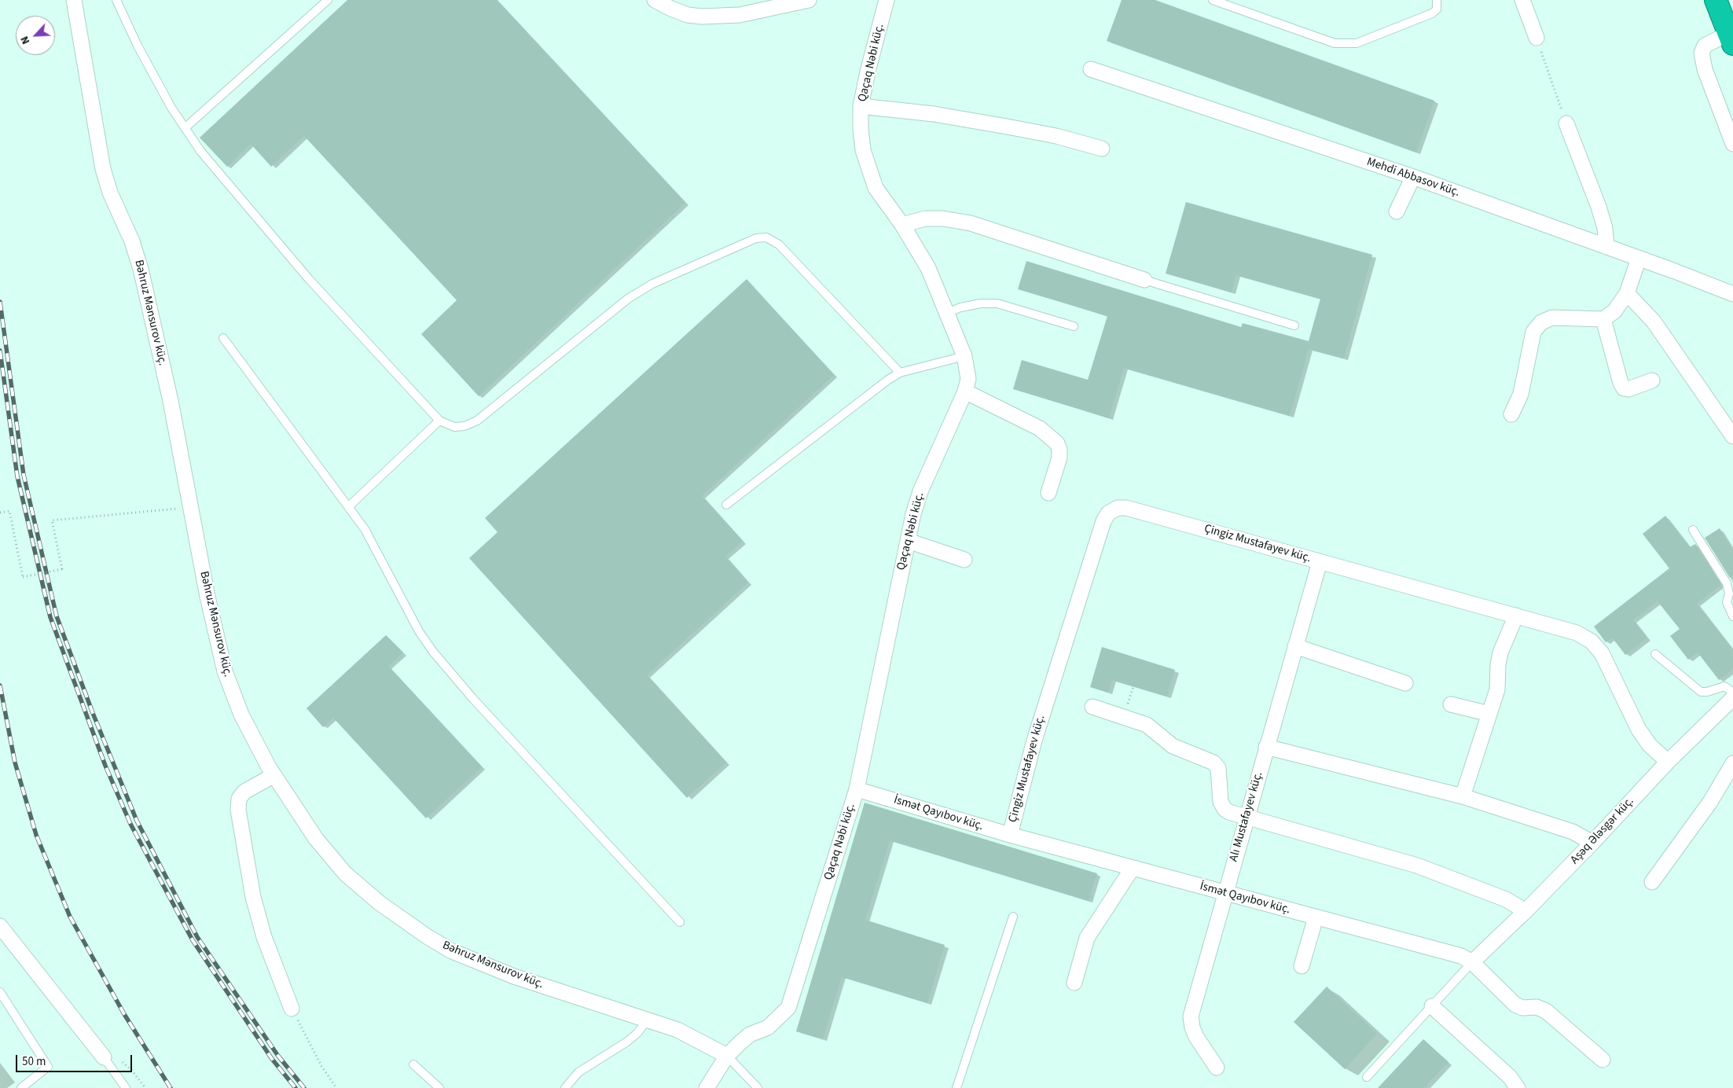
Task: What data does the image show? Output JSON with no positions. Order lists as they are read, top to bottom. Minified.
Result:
{"streets":{"street":["Qaçaq Nəbi küç.","Mehdi Abbasov küç.","Bəhruz Mənsurov küç.","Çingiz Mustafayev küç.","İsmət Qayıbov küç.","Alı Mustafayev küç.","Aşəq Ələsgər küç."]},"crossings":[["Qaçaq Nəbi küç.","Bəhruz Mənsurov küç."],["Qaçaq Nəbi küç.","İsmət Qayıbov küç."],["Çingiz Mustafayev küç.","İsmət Qayıbov küç."],["Çingiz Mustafayev küç.","Alı Mustafayev küç."],["Çingiz Mustafayev küç.","Aşəq Ələsgər küç."],["İsmət Qayıbov küç.","Alı Mustafayev küç."],["İsmət Qayıbov küç.","Aşəq Ələsgər küç."]],"scale_bar":"50 m","north":"bottom left"}
